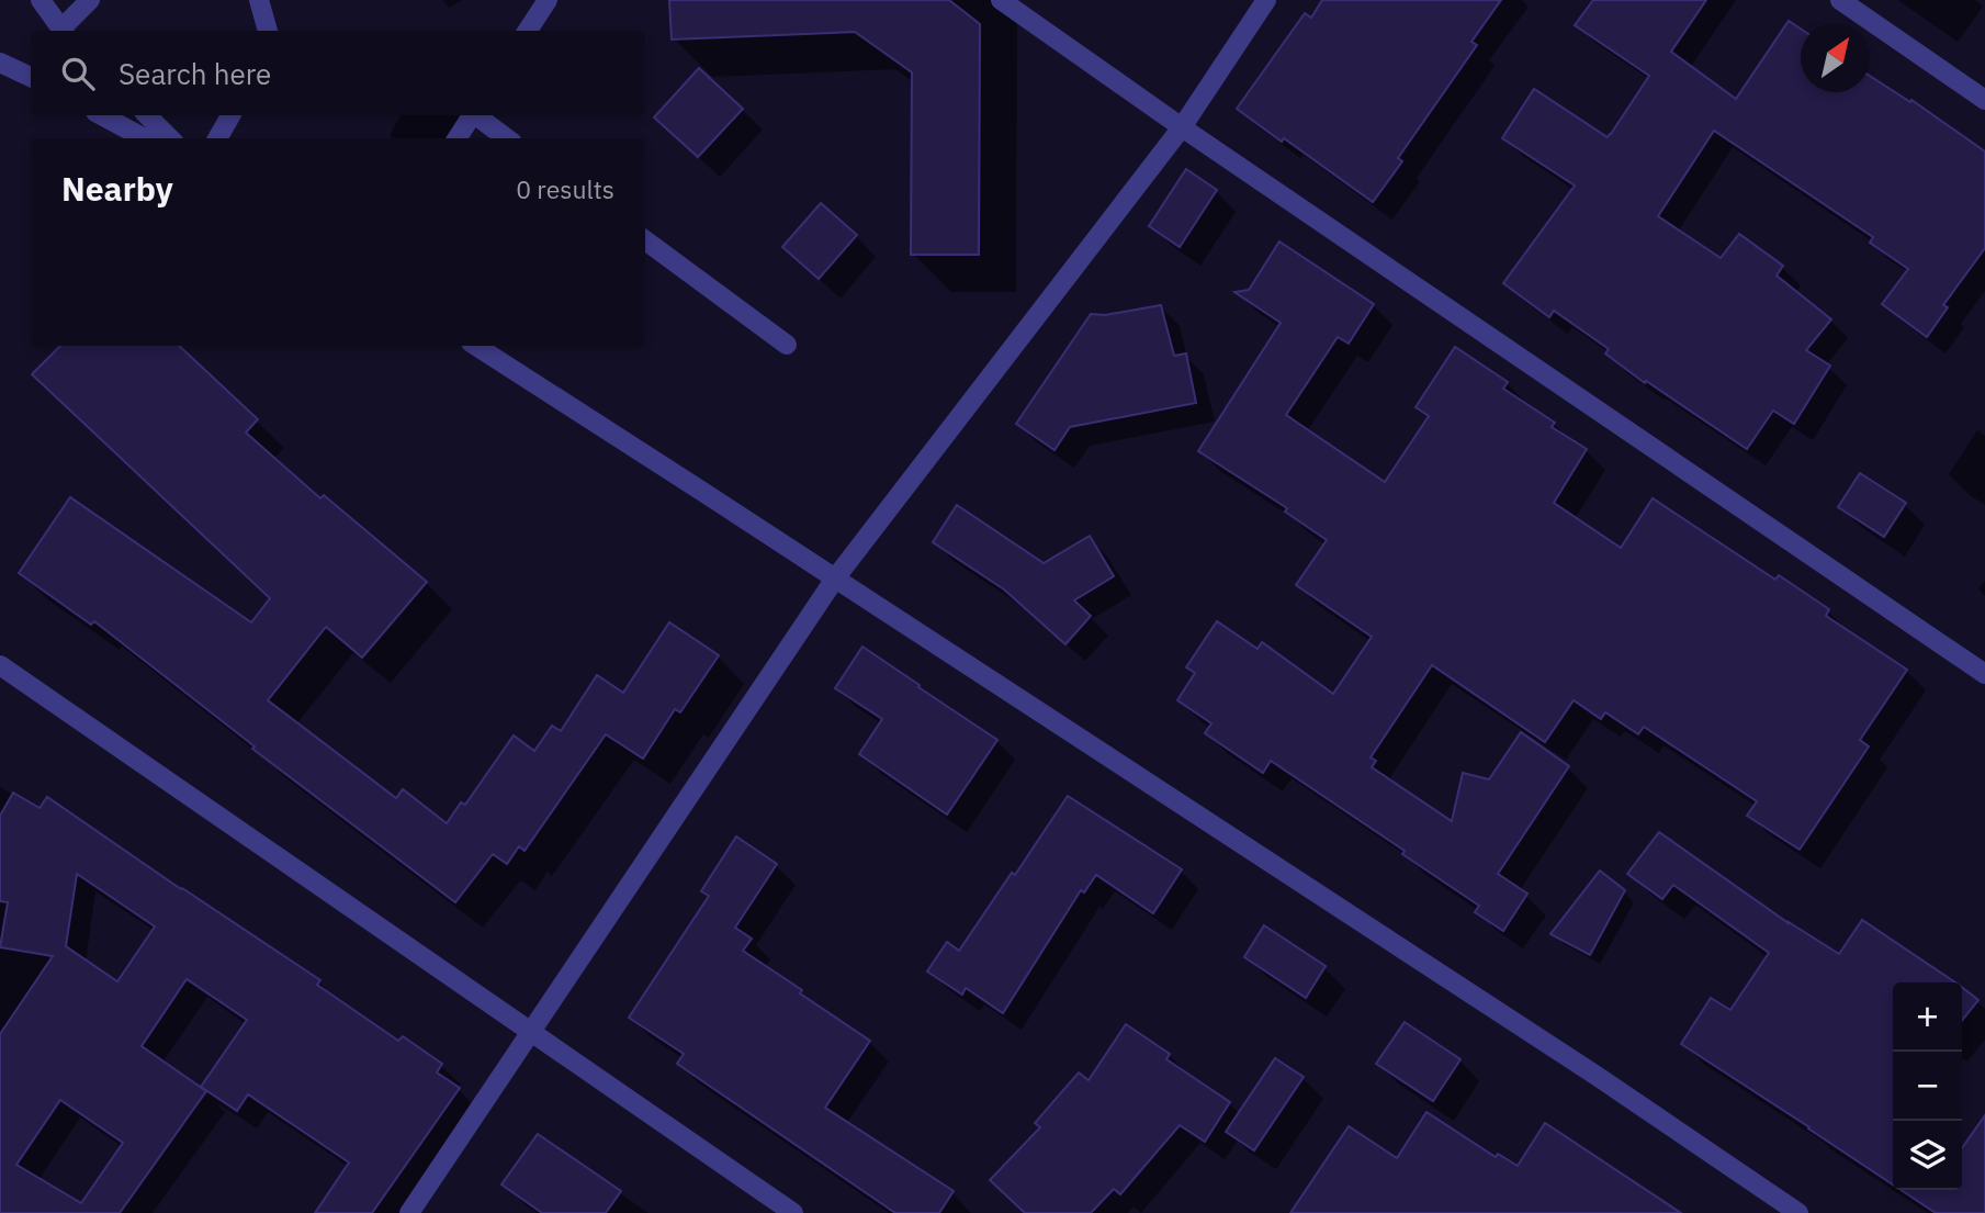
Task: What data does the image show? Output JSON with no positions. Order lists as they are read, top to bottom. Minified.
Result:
{"north":"top right","page":{"search":"Search here","heading":["Nearby","0 results"],"map_buttons":["+","−"]}}
